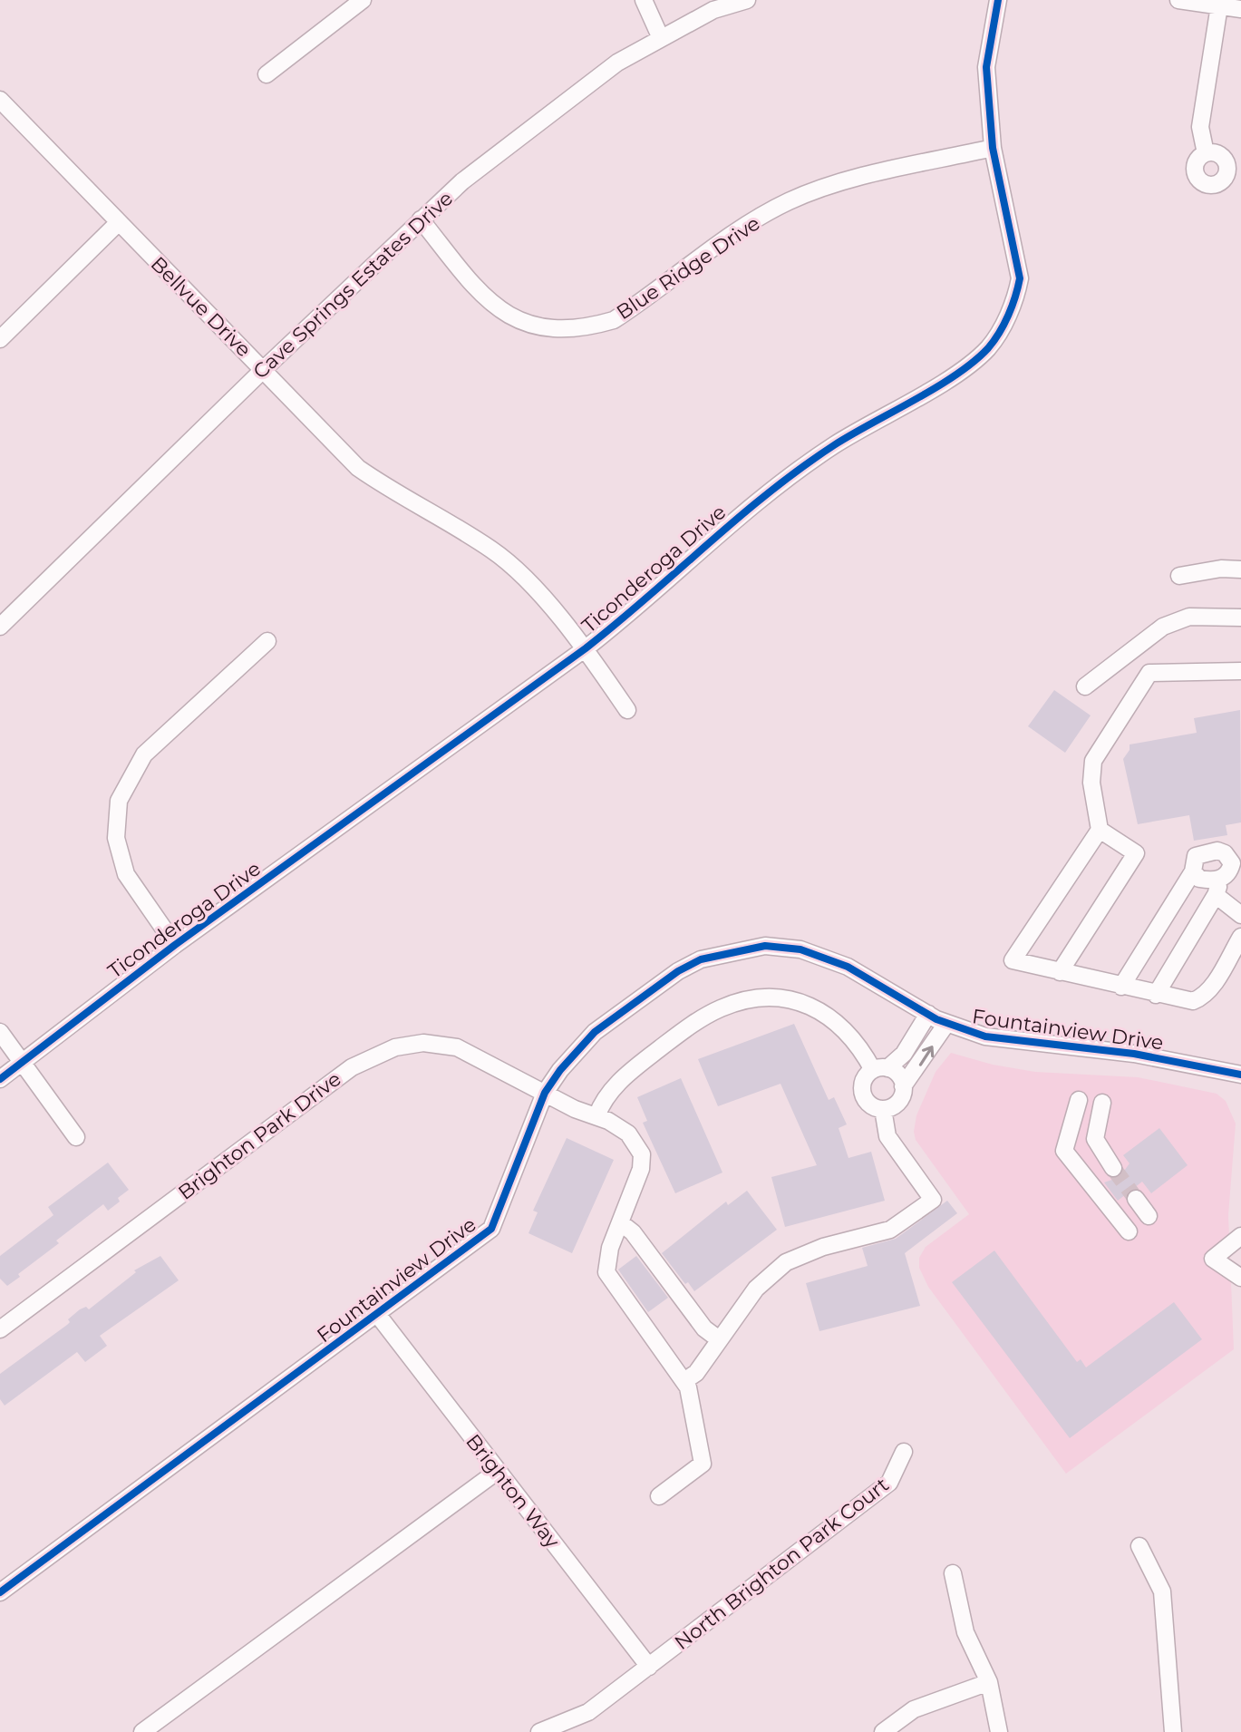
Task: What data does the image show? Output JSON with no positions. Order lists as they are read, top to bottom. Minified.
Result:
{"streets":{"street":["Blue Ridge Drive","Cave Springs Estates Drive","Bellvue Drive","Ticonderoga Drive","Fountainview Drive","Brighton Park Drive","Brighton Way","North Brighton Park Court"]},"crossings":[["Blue Ridge Drive","Cave Springs Estates Drive"],["Blue Ridge Drive","Ticonderoga Drive"],["Cave Springs Estates Drive","Bellvue Drive"],["Bellvue Drive","Ticonderoga Drive"],["Fountainview Drive","Brighton Park Drive"],["Fountainview Drive","Brighton Way"],["Brighton Way","North Brighton Park Court"]]}
